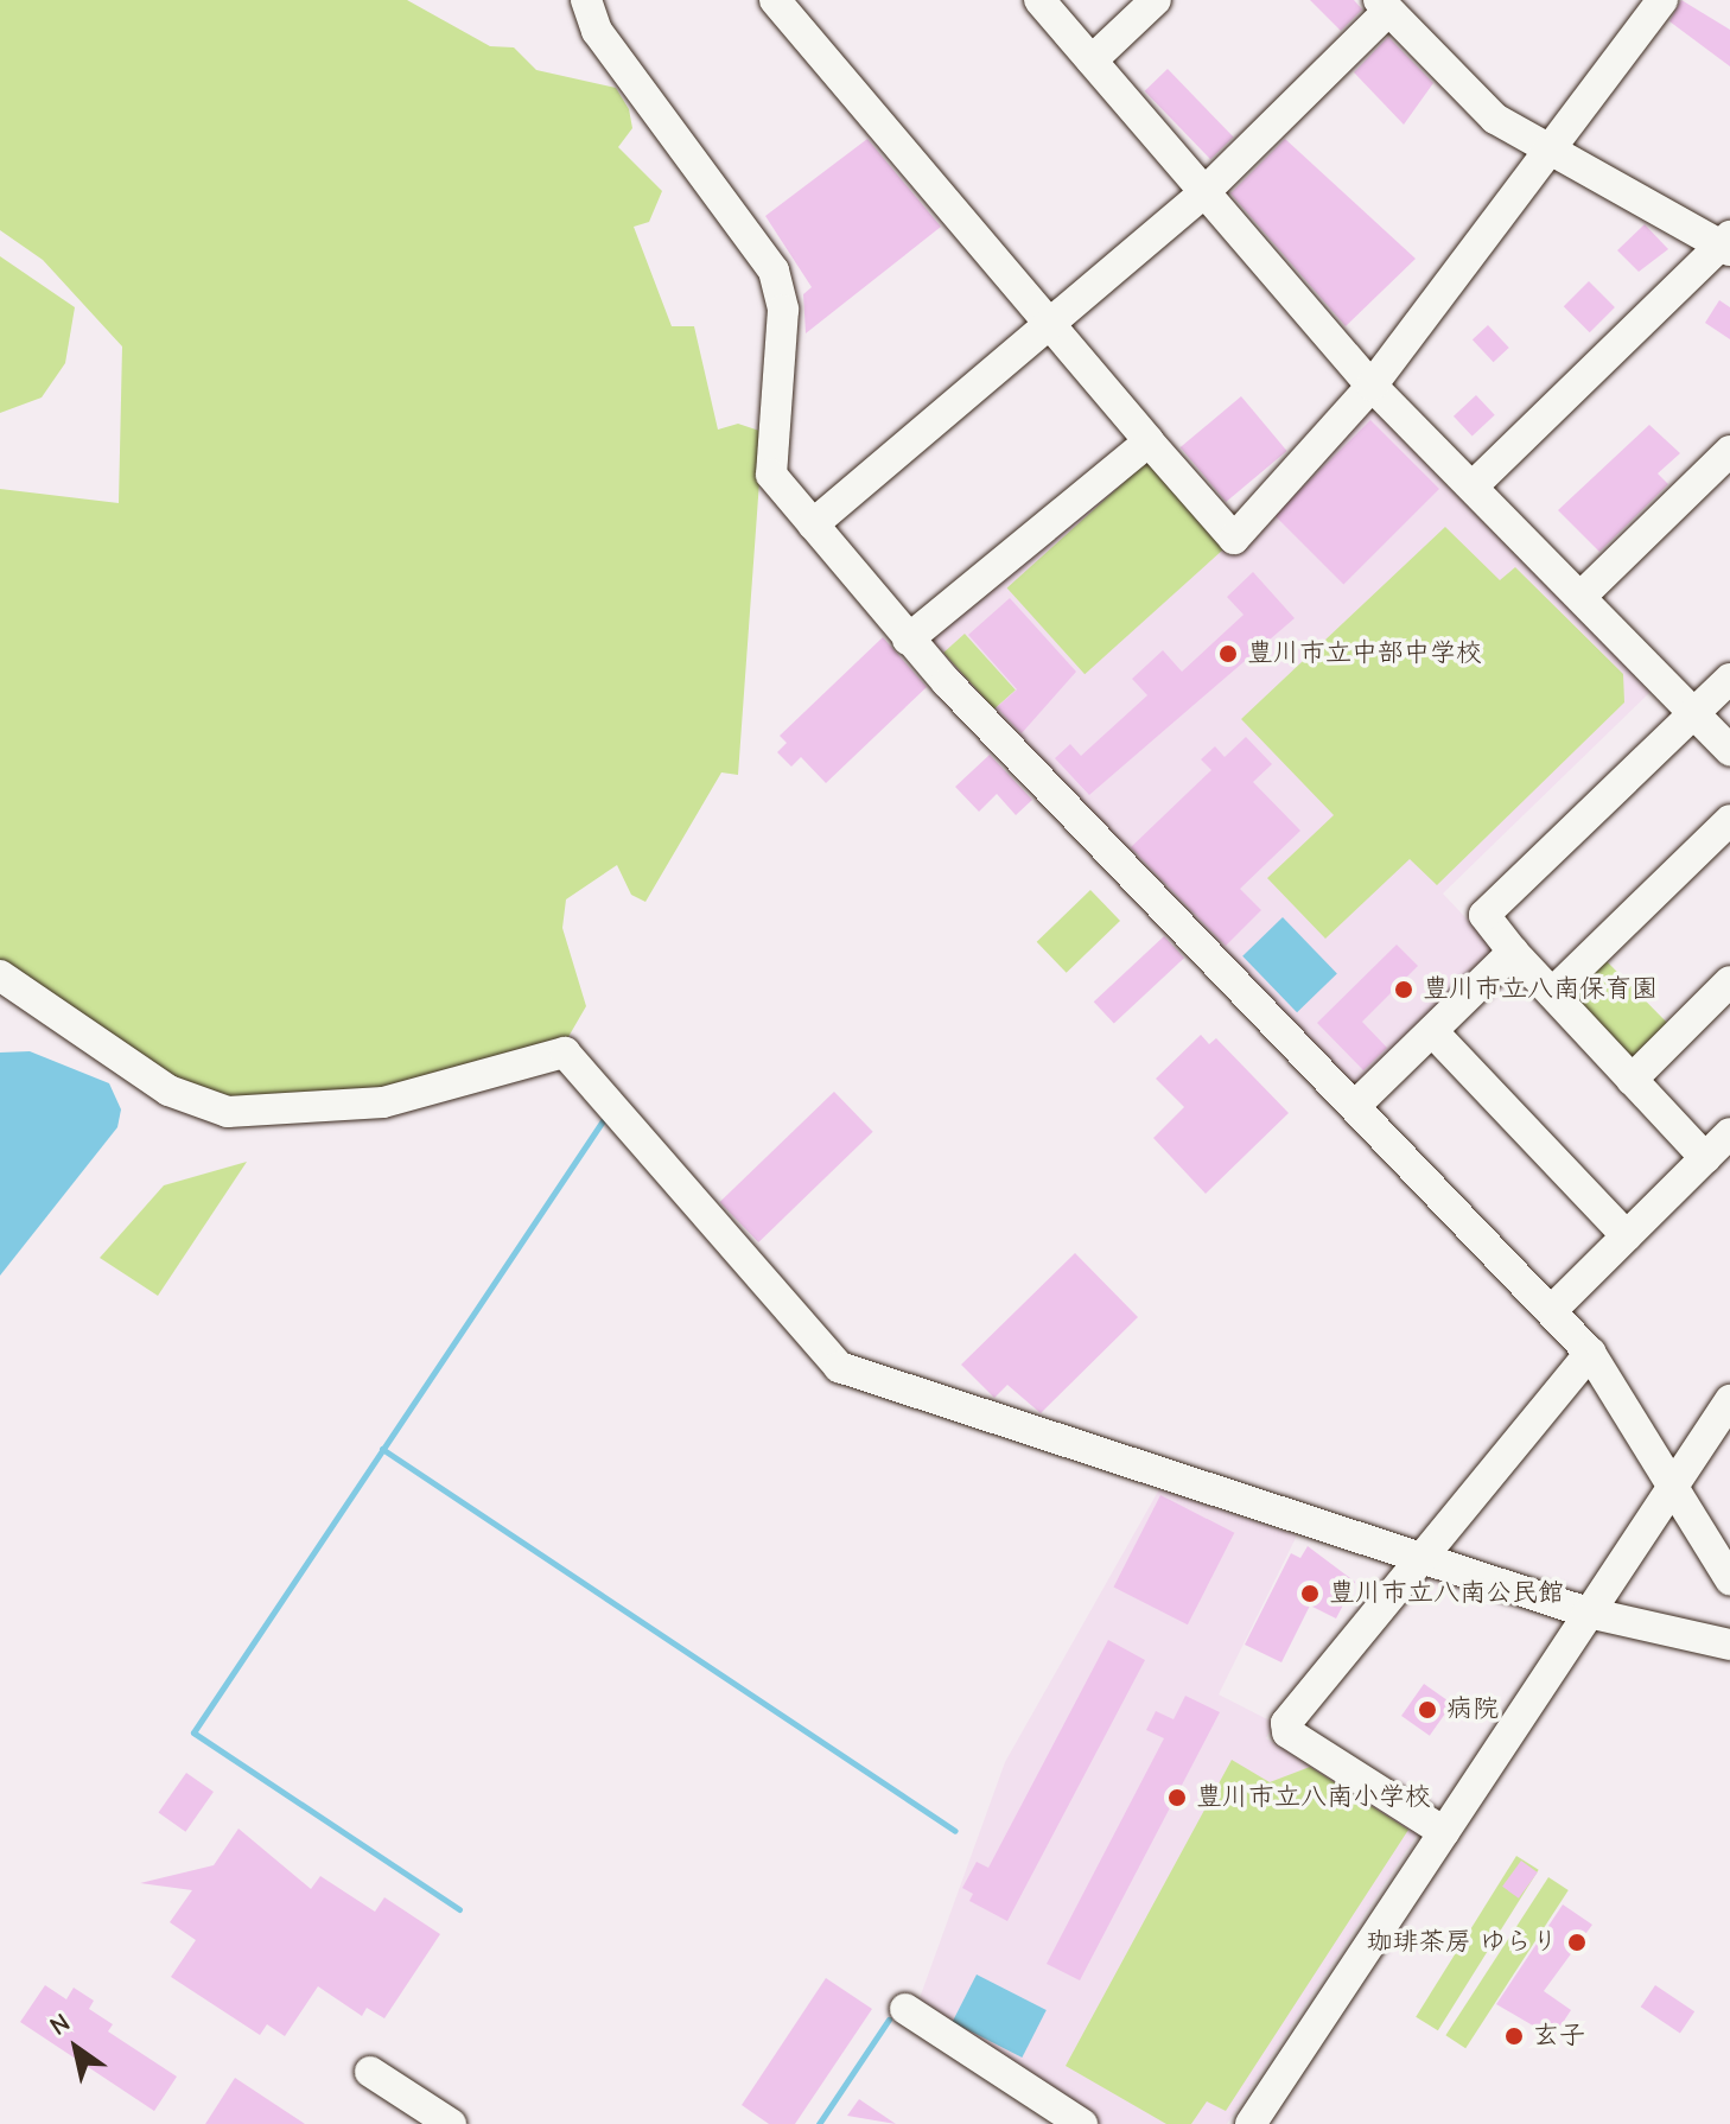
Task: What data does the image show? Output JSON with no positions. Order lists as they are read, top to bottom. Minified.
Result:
{"places":["豊川市立中部中学校","豊川市立八南保育園","豊川市立八南公民館","病院","豊川市立八南小学校","珈琲茶房 ゆらり","玄子"],"north":"top left"}
